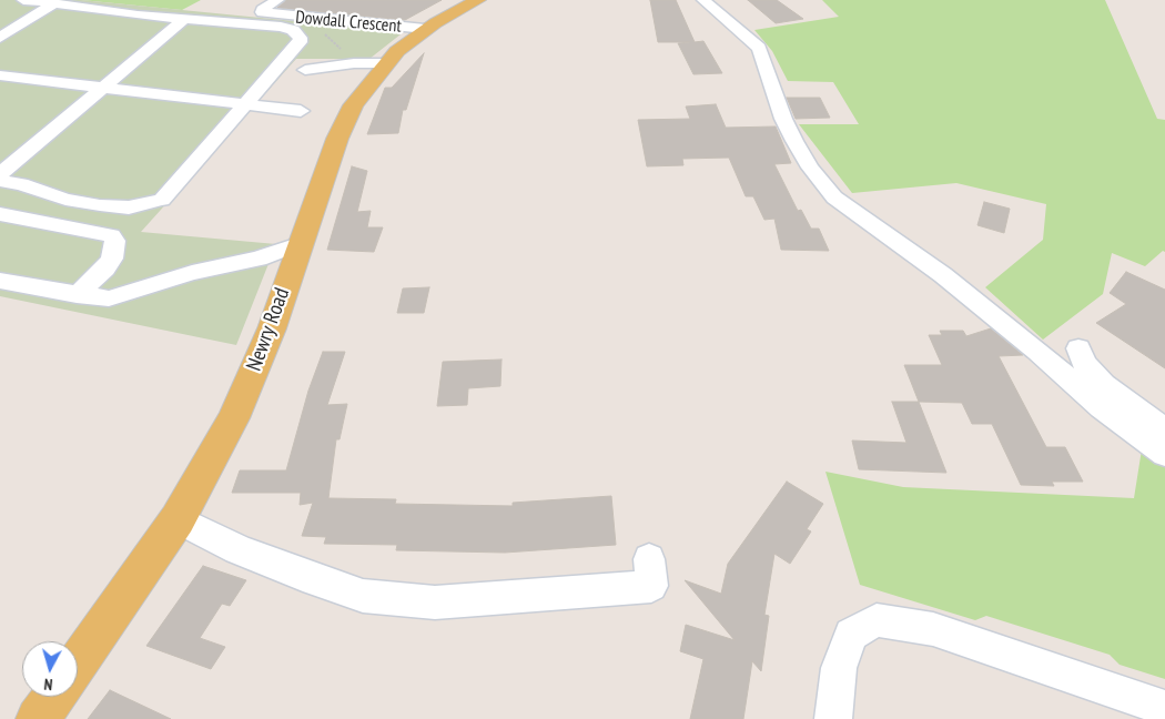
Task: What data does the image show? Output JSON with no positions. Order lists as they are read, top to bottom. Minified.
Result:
{"streets":{"main road":["Newry Road"],"street":["Dowdall Crescent"]},"crossings":[["Dowdall Crescent","Newry Road"]],"north":"bottom"}
